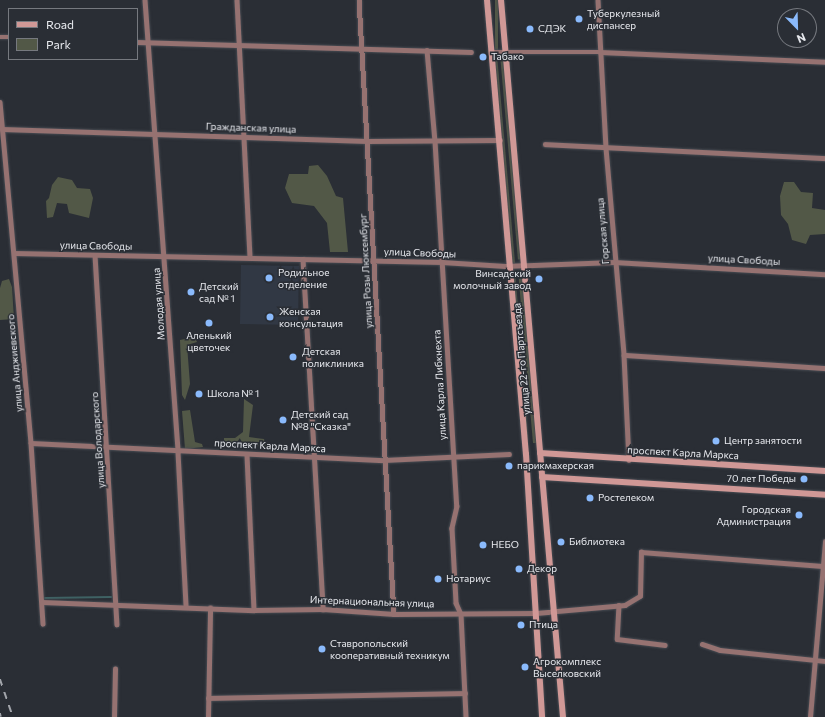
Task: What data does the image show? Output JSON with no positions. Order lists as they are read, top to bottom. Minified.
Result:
{"streets":{"main road":["улица 22-го Партсъезда","проспект Карла Маркса"],"street":["Гражданская улица","Горская улица","улица Свободы","улица Розы Люксембург","Молодая улица","улица Анджиевского","улица Карла Либкнехта","улица Володарского","Интернациональная улица"]},"crossings":[["Гражданская улица","улица Розы Люксембург"],["Гражданская улица","Молодая улица"],["Гражданская улица","улица 22-го Партсъезда"],["Гражданская улица","улица Анджиевского"],["Гражданская улица","улица Карла Либкнехта"],["Горская улица","улица Свободы"],["Горская улица","проспект Карла Маркса"],["улица Свободы","улица Розы Люксембург"],["улица Свободы","Молодая улица"],["улица Свободы","улица 22-го Партсъезда"],["улица Свободы","улица Анджиевского"],["улица Свободы","улица Карла Либкнехта"],["улица Свободы","улица Володарского"],["улица Розы Люксембург","проспект Карла Маркса"],["улица Розы Люксембург","Интернациональная улица"],["Молодая улица","проспект Карла Маркса"],["Молодая улица","Интернациональная улица"],["улица 22-го Партсъезда","проспект Карла Маркса"],["улица 22-го Партсъезда","Интернациональная улица"],["улица Анджиевского","проспект Карла Маркса"],["улица Анджиевского","Интернациональная улица"],["улица Карла Либкнехта","проспект Карла Маркса"],["улица Карла Либкнехта","Интернациональная улица"],["улица Володарского","проспект Карла Маркса"],["улица Володарского","Интернациональная улица"]],"places":["Туберкулезный диспансер","СДЭК","Табако","Родильное отделение","Винсадский молочный завод","Детский сад № 1","Женская консультация","Аленький цветочек","Детская поликлиника","Школа № 1","Детский сад №8 \"Сказка\"","Центр занятости","парикмахерская","70 лет Победы","Ростелеком","Городская Администрация","Библиотека","НЕБО","Декор","Нотариус","Птица","Ставропольский кооперативный техникум","Агрокомплекс Выселковский"],"legend":["Road","Park"],"north":"bottom right"}
